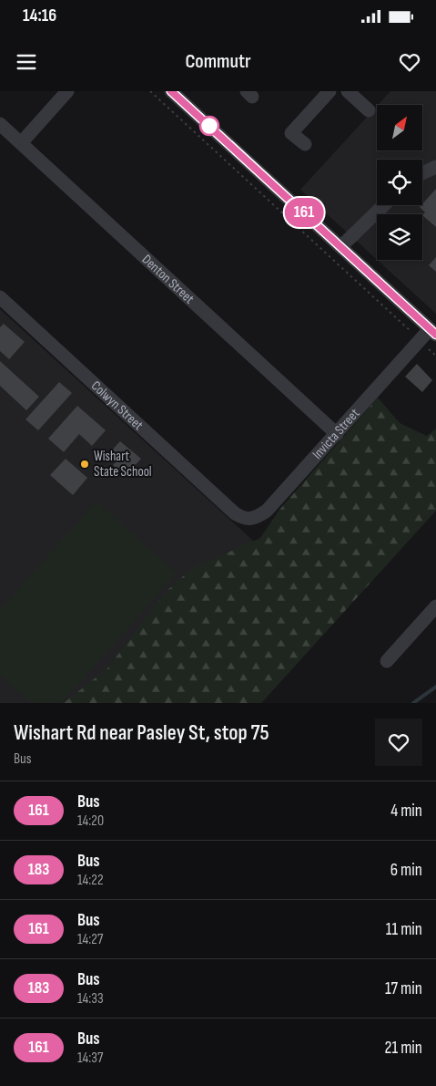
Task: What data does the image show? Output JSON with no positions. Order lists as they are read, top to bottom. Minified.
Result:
{"streets":{"street":["Denton Street","Colwyn Street","Invicta Street"]},"crossings":[["Denton Street","Invicta Street"],["Colwyn Street","Invicta Street"]],"places":["Wishart State School"],"lines":["bus line 161"],"north":"top right","page":{"status":"14:16","header":"Commutr","on_map":"161","heading":["Wishart Rd near Pasley St, stop 75","Bus"],"list":[{"mark":"161","name":"Bus","note":"14:20","value":"4 min"},{"mark":"183","name":"Bus","note":"14:22","value":"6 min"},{"mark":"161","name":"Bus","note":"14:27","value":"11 min"},{"mark":"183","name":"Bus","note":"14:33","value":"17 min"},{"mark":"161","name":"Bus","note":"14:37","value":"21 min"}]}}
